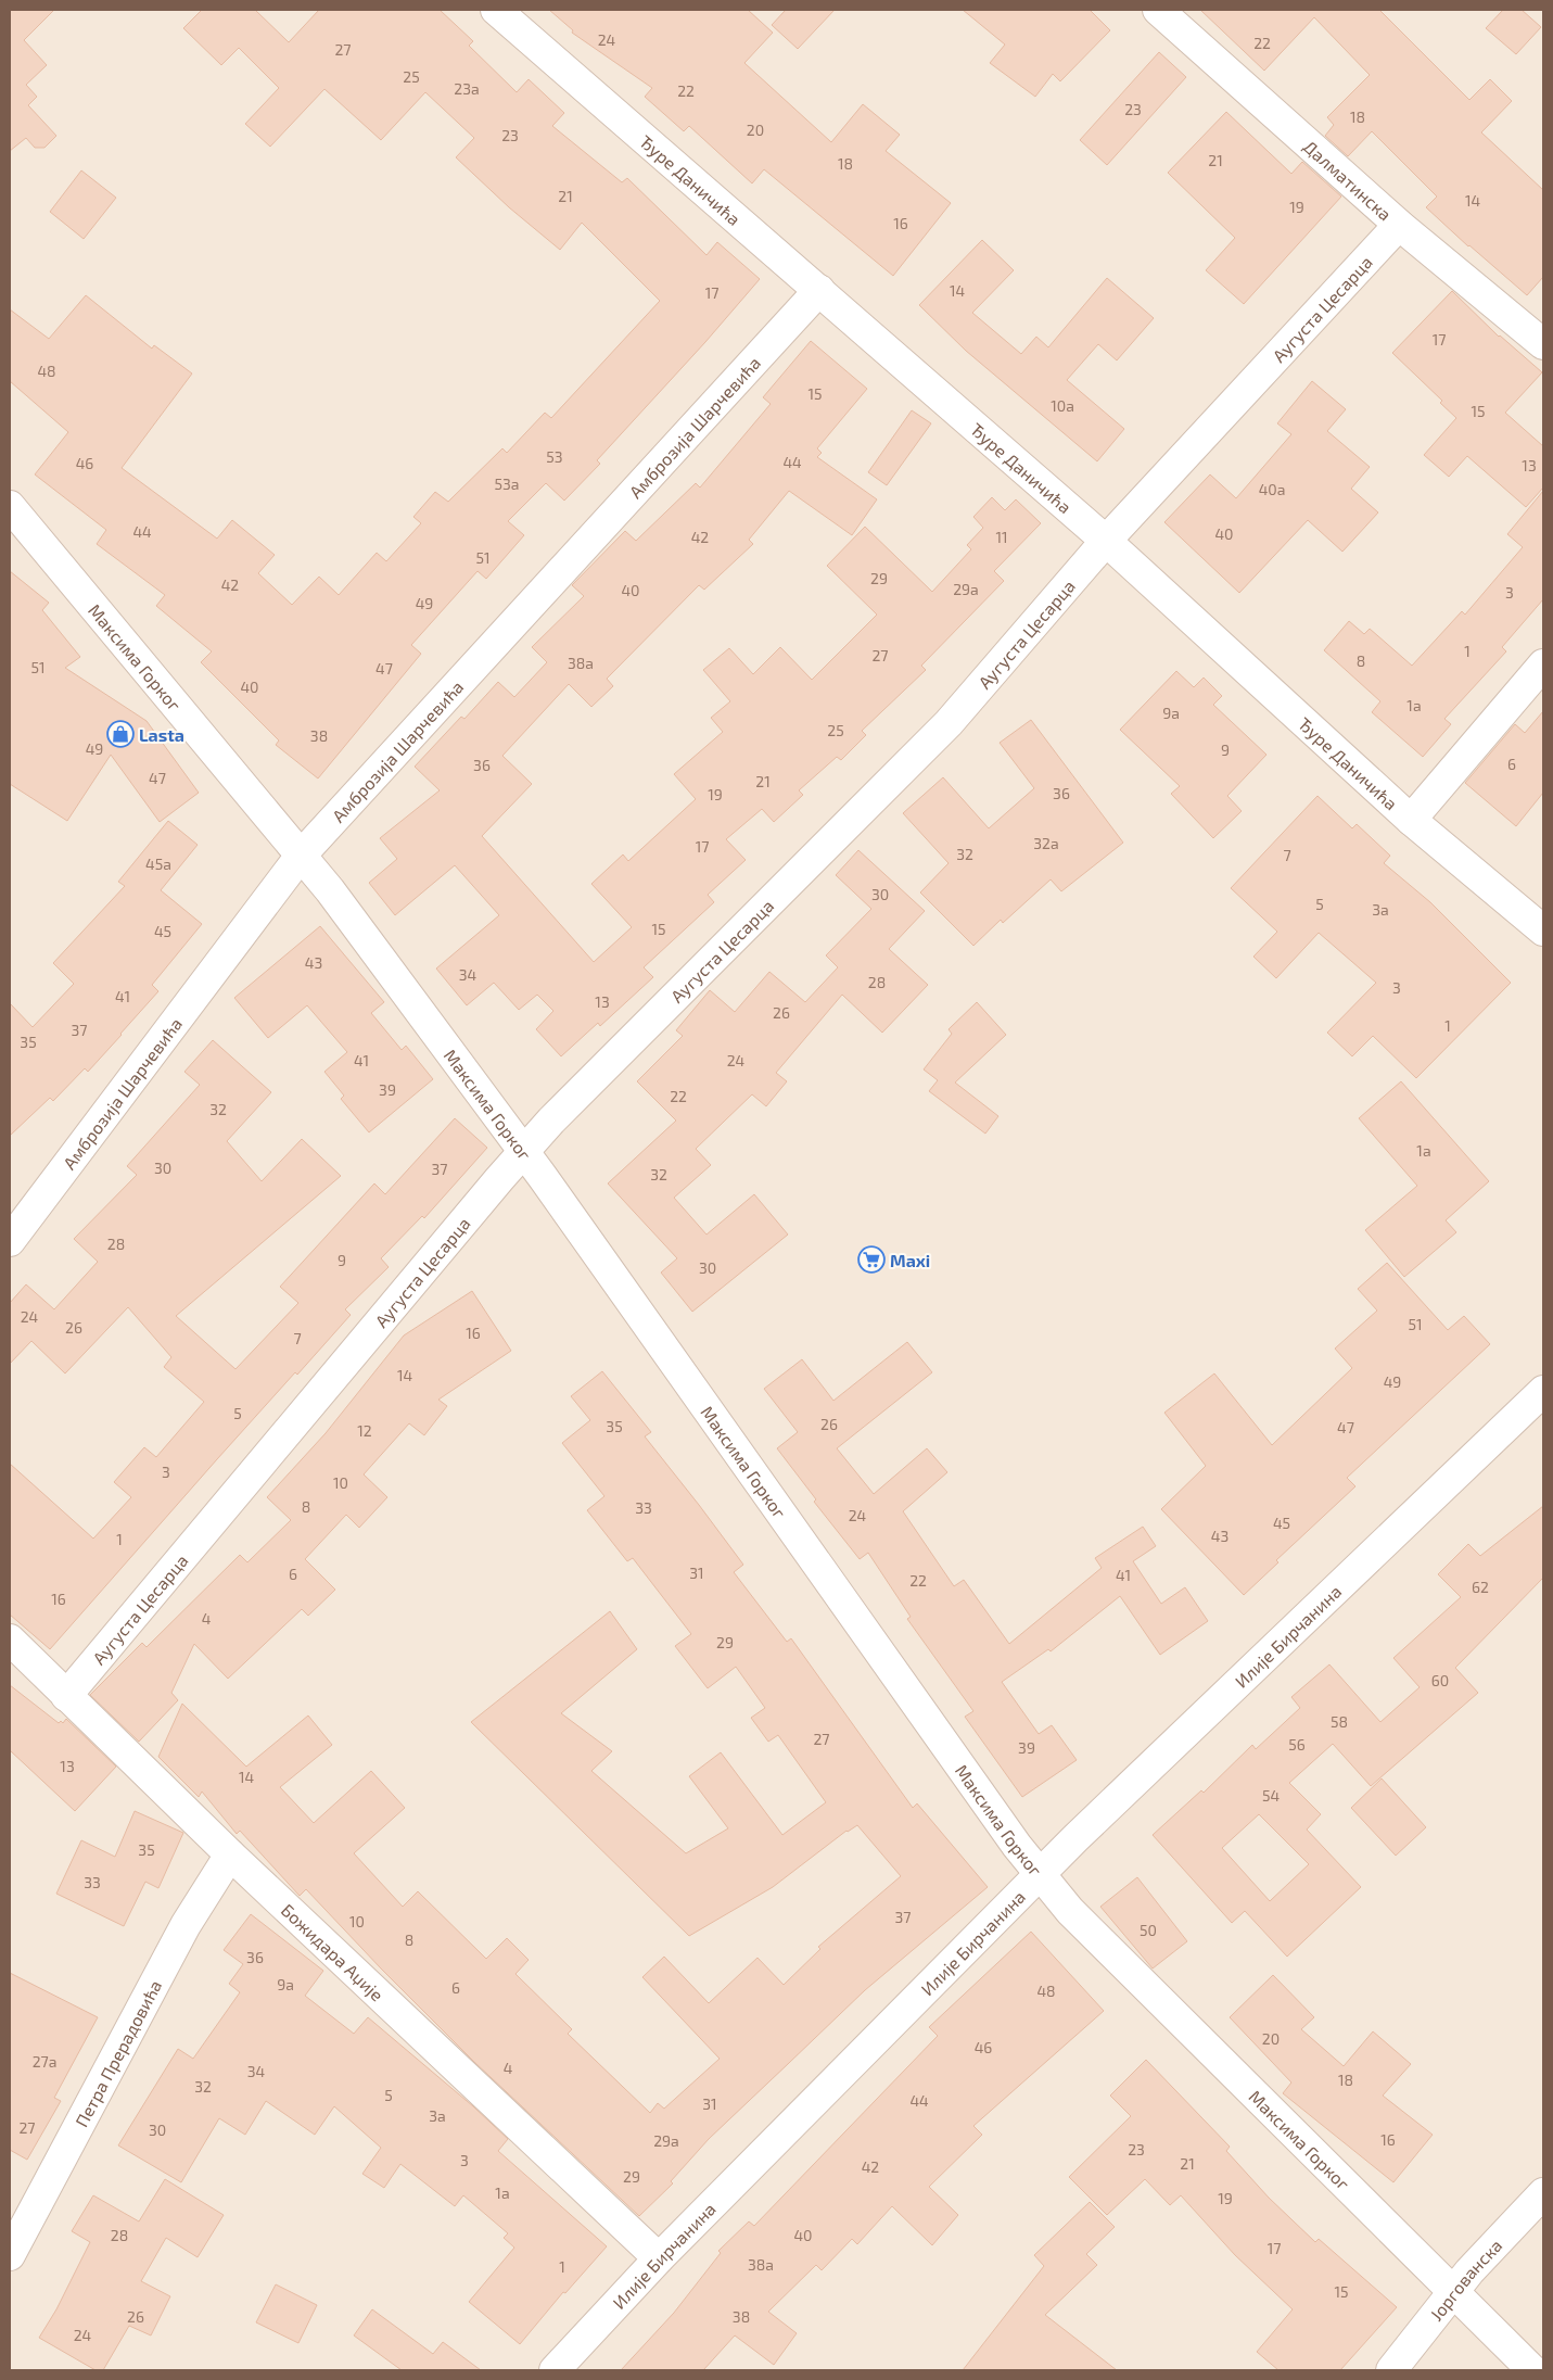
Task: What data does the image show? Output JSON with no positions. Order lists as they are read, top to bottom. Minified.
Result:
{"streets":{"street":["Ђуре Даничића","Далматинска","Аугуста Цесарца","Амброзија Шарчевића","Максима Горког","Илије Бирчанина","Божидара Аџије","Петра Прерадовића","Јоргованска"]},"crossings":[["Ђуре Даничића","Аугуста Цесарца"],["Ђуре Даничића","Амброзија Шарчевића"],["Далматинска","Аугуста Цесарца"],["Аугуста Цесарца","Максима Горког"],["Аугуста Цесарца","Божидара Аџије"],["Амброзија Шарчевића","Максима Горког"],["Максима Горког","Илије Бирчанина"],["Максима Горког","Јоргованска"],["Илије Бирчанина","Божидара Аџије"],["Божидара Аџије","Петра Прерадовића"]],"places":{"shop":["Lasta"],"supermarket":["Maxi"]},"house_numbers":["24","22","27","25","23a","22","23","18","20","23","21","18","21","14","19","16","14","17","17","48","15","10a","15","53","44","46","13","53a","40a","44","40","42","11","51","29","42","29a","40","3","49","1","27","8","38a","51","47","40","1a","9a","25","38","49","9","6","36","47","21","36","19","32a","17","32","7","45a","30","5","3a","15","45","43","34","28","3","41","13","26","1","37","35","41","24","39","22","32","1a","30","37","32","28","9","30","24","51","26","16","7","14","49","5","26","35","47","12","3","10","8","33","24","45","43","1","31","6","41","22","62","16","4","29","60","58","27","56","39","13","14","54","35","33","37","10","50","8","36","9a","6","48","20","46","27a","4","34","18","32","5","44","31","3a","27","30","16","29a","23","3","21","42","29","1a","19","28","40","17","38a","1","15","26","38","24"]}
